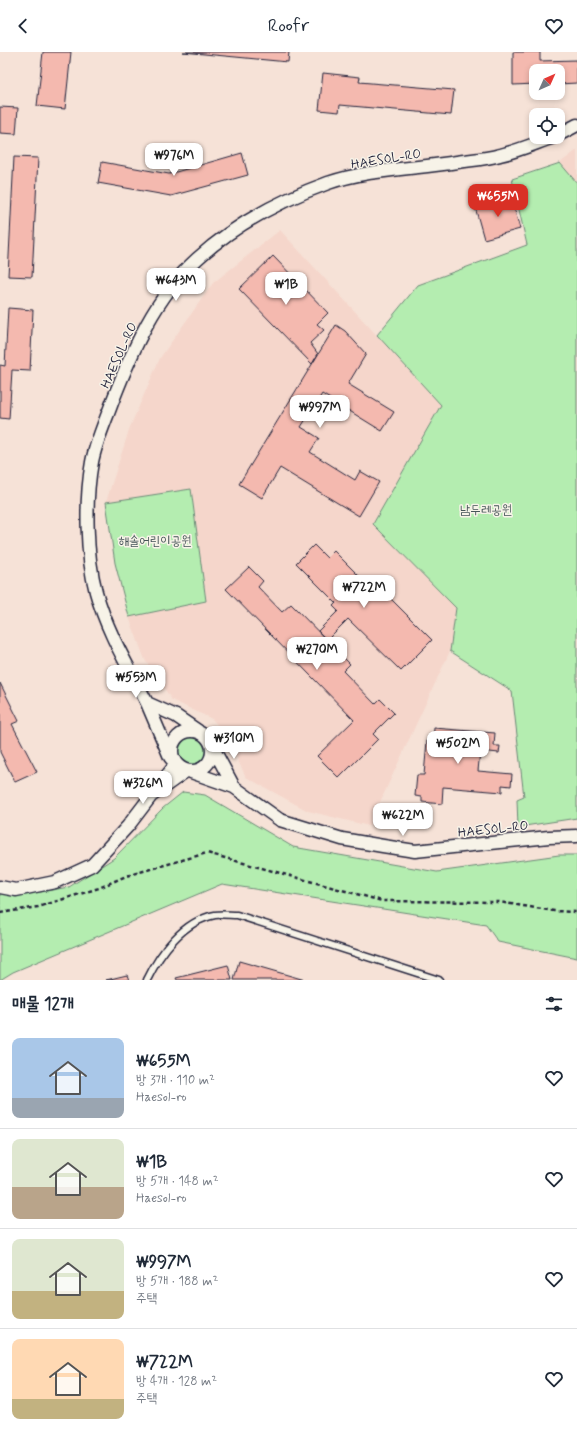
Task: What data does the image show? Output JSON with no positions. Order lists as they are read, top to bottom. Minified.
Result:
{"streets":{"street":["HAESOL-RO"]},"parks":["남두레공원","해솔어린이공원"],"north":"top right","page":{"header":"Roofr","price":["₩976M","₩655M","₩643M","₩1B","₩997M","₩722M","₩270M","₩553M","₩310M","₩502M","₩326M","₩622M"],"heading":"매물 12개","list":[{"name":"₩655M","note":"방 3개 · 110 m² · Haesol-ro"},{"name":"₩1B","note":"방 5개 · 148 m² · Haesol-ro"},{"name":"₩997M","note":"방 5개 · 188 m² · 주택"},{"name":"₩722M","note":"방 4개 · 128 m² · 주택"}]}}
